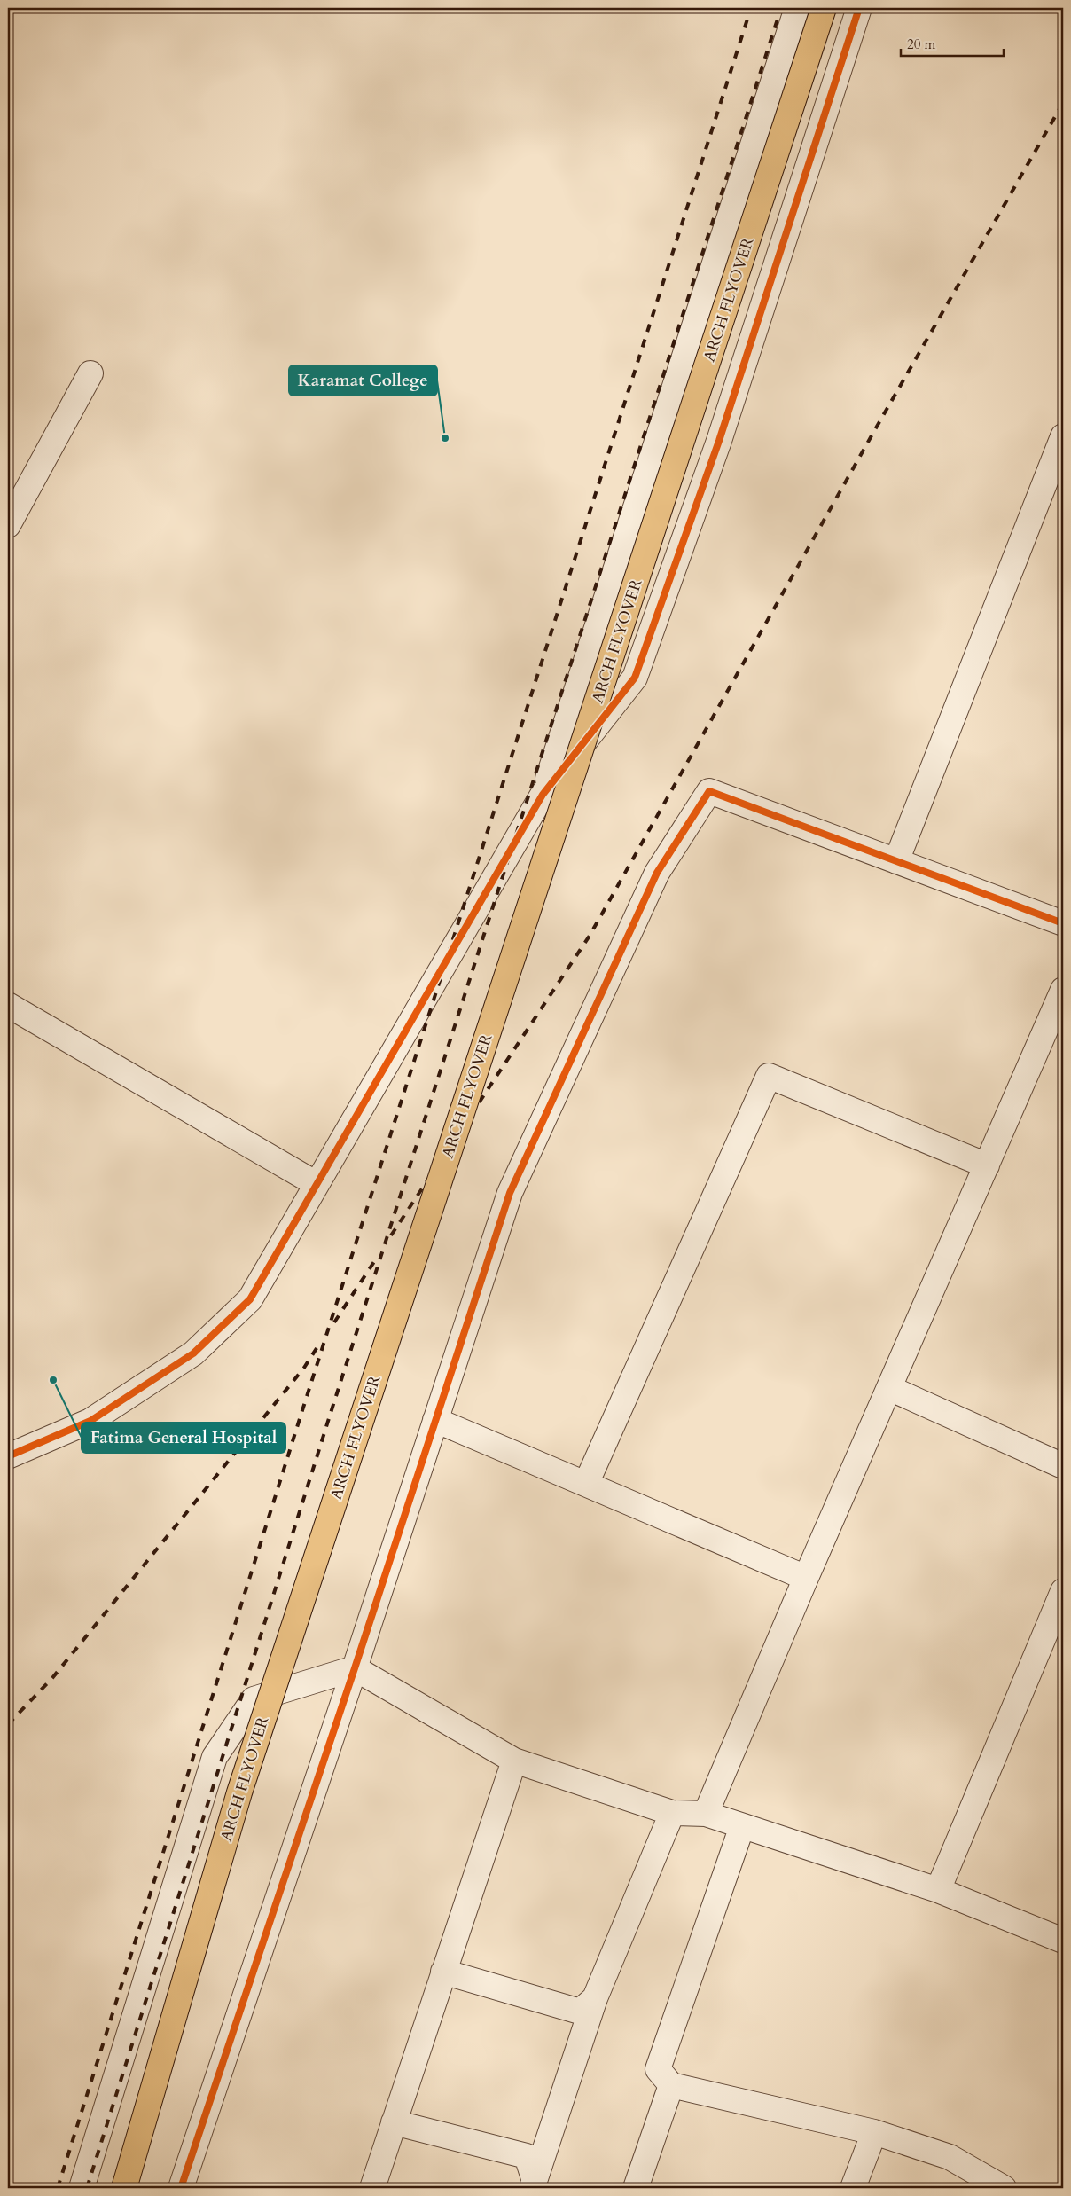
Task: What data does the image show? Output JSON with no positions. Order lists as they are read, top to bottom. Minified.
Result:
{"streets":{"main road":["ARCH FLYOVER"]},"places":["Karamat College","Fatima General Hospital"],"scale_bar":"20 m"}
